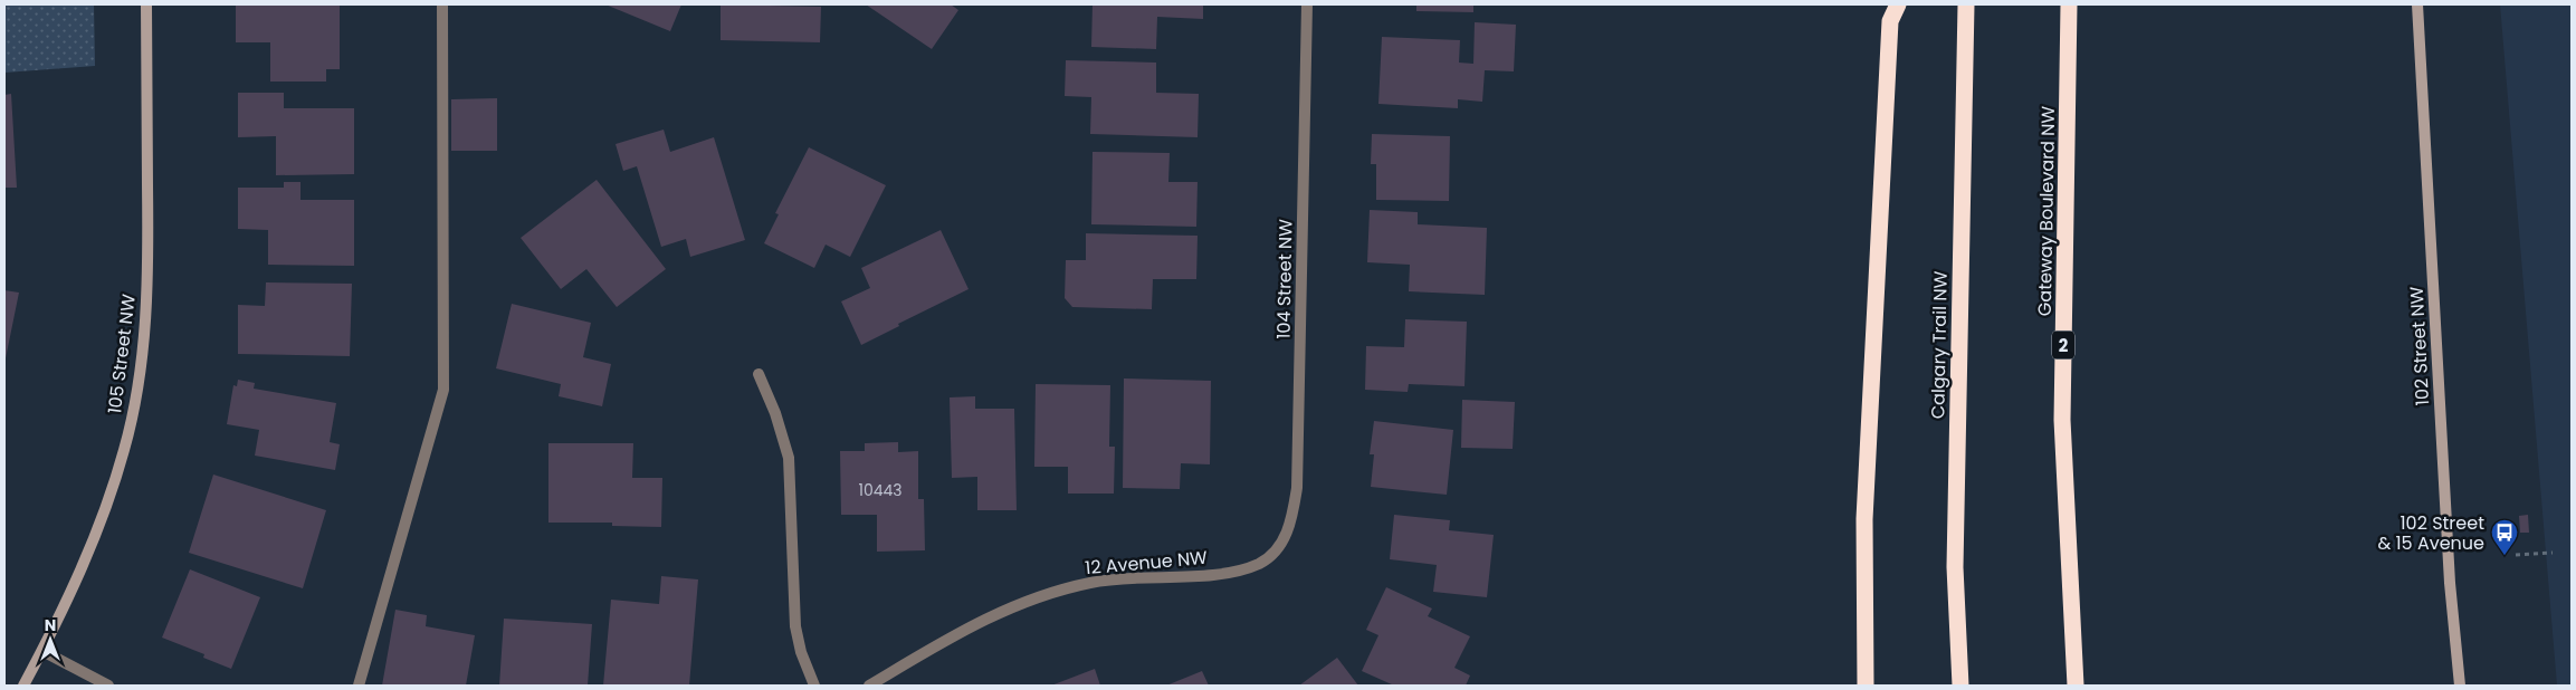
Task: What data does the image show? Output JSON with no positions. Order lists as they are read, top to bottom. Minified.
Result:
{"streets":{"highway":["Gateway Boulevard NW","Calgary Trail NW","2"],"street":["104 Street NW","102 Street NW","105 Street NW","12 Avenue NW"]},"crossings":[["104 Street NW","12 Avenue NW"]],"places":{"bus stop":["102 Street & 15 Avenue"]},"house_numbers":["10443"],"north":"top"}
